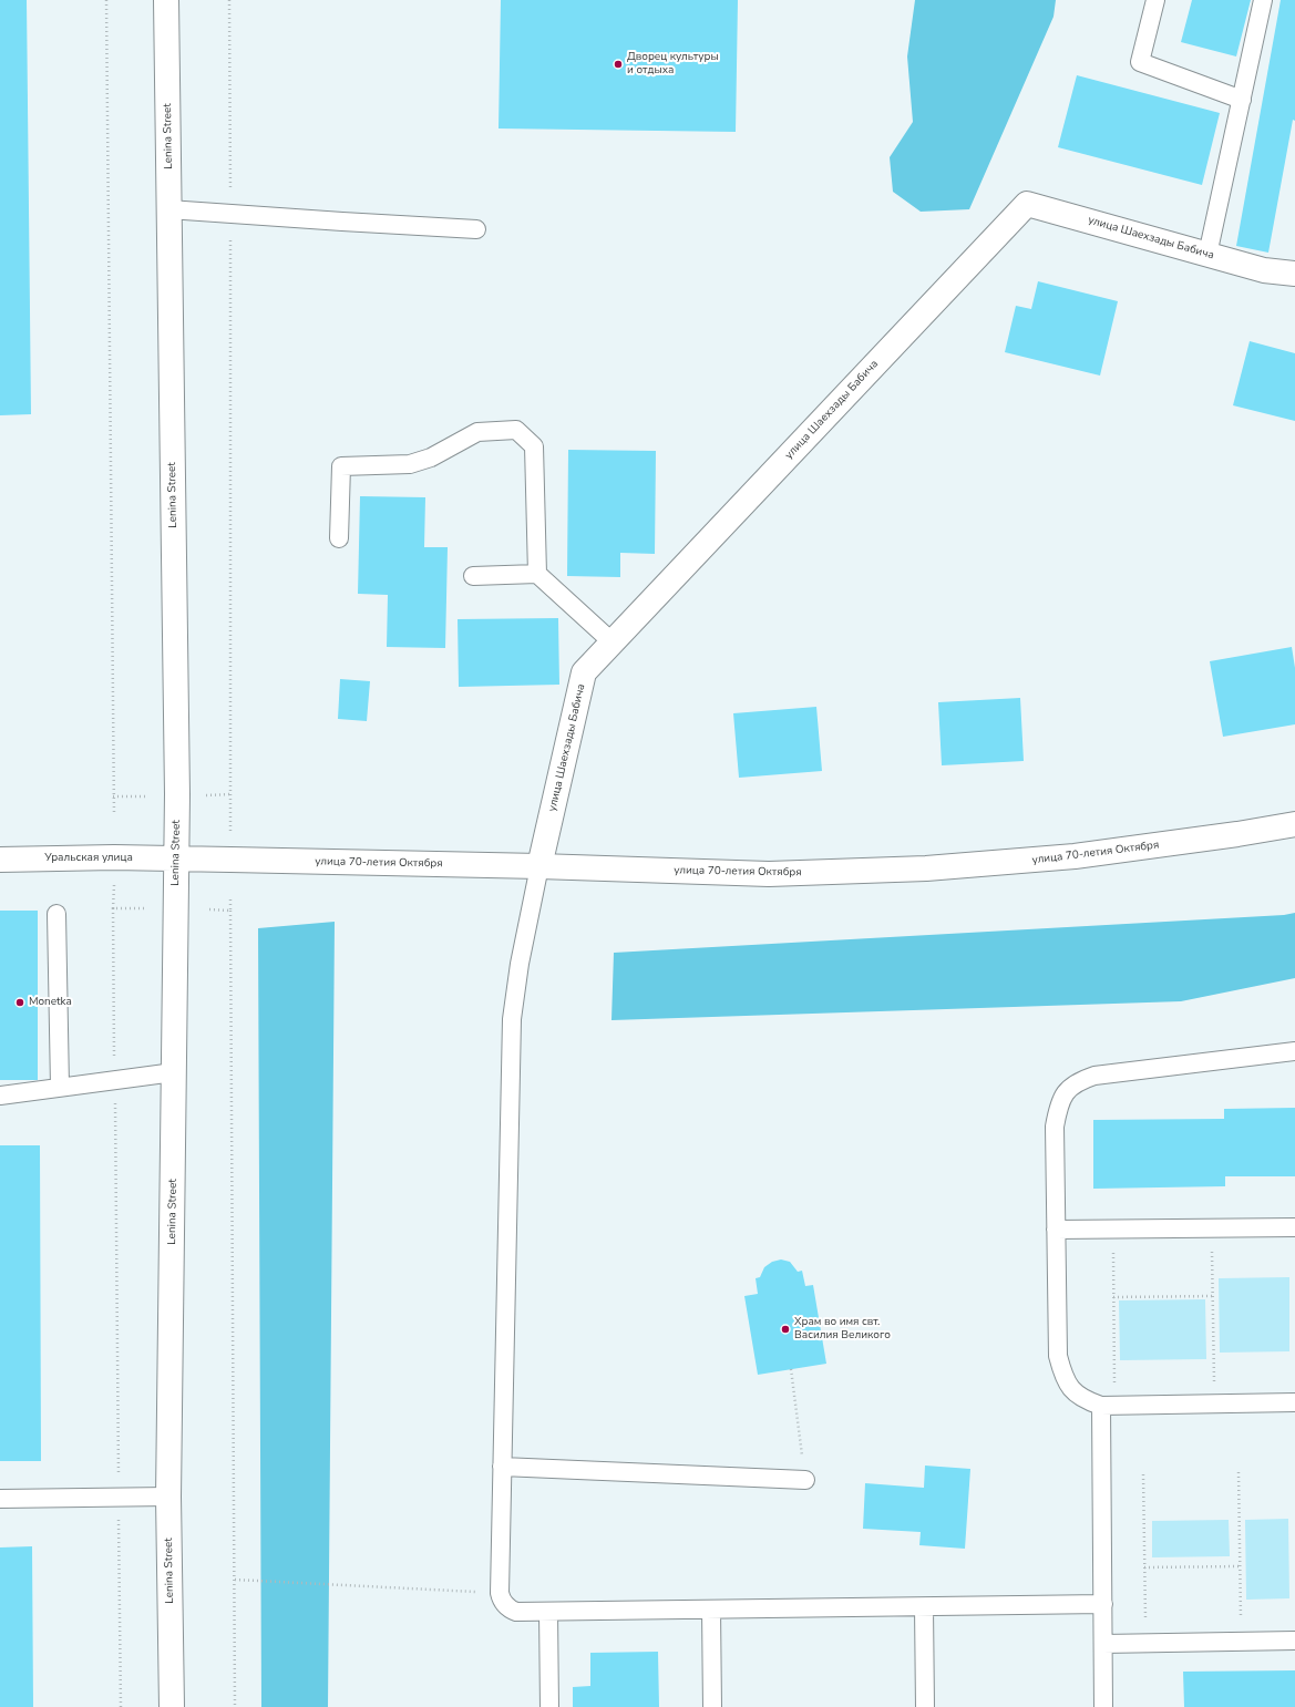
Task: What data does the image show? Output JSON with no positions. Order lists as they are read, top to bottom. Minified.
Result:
{"streets":{"main road":["Lenina Street","улица Шаехзады Бабича","улица 70-летия Октября","Уральская улица"]},"crossings":[["Lenina Street","улица 70-летия Октября"],["Lenina Street","Уральская улица"],["улица Шаехзады Бабича","улица 70-летия Октября"],["улица 70-летия Октября","Уральская улица"]],"places":["Дворец культуры и отдыха","Monetka","Храм во имя свт. Василия Великого"]}
